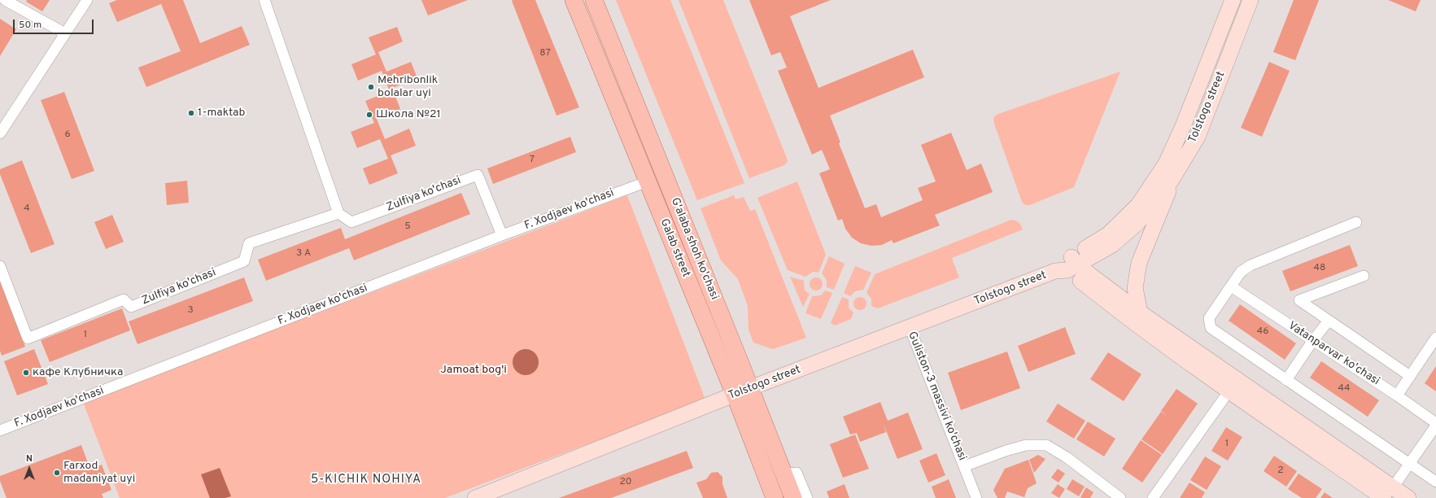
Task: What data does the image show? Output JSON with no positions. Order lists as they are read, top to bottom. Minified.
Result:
{"streets":{"main road":["Tolstogo street","Galab street","G'alaba shoh ko'chasi"],"street":["Zulfiya ko'chasi","F. Xodjaev ko'chasi","Vatanparvar ko'chasi","Guliston-3 massivi ko'chasi"]},"crossings":[["Tolstogo street","Galab street"],["Tolstogo street","G'alaba shoh ko'chasi"],["Tolstogo street","Guliston-3 massivi ko'chasi"],["Zulfiya ko'chasi","F. Xodjaev ko'chasi"],["F. Xodjaev ko'chasi","Galab street"]],"districts":["5-KICHIK NOHIYA"],"parks":["Jamoat bog'i"],"places":["Mehribonlik bolalar uyi","1-maktab","Школа №21","кафе Клубничка","Farxod madaniyat uyi"],"house_numbers":["87","6","7","4","5","3 А","48","3","46","1","44","1","2","20"],"scale_bar":"50 m","north":"top"}
